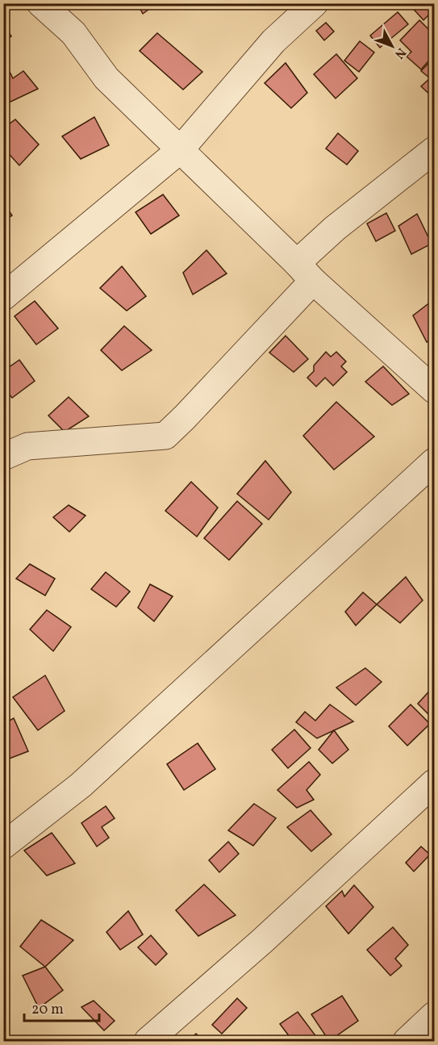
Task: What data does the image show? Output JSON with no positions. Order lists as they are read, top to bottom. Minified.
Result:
{"scale_bar":"20 m","north":"bottom right"}
